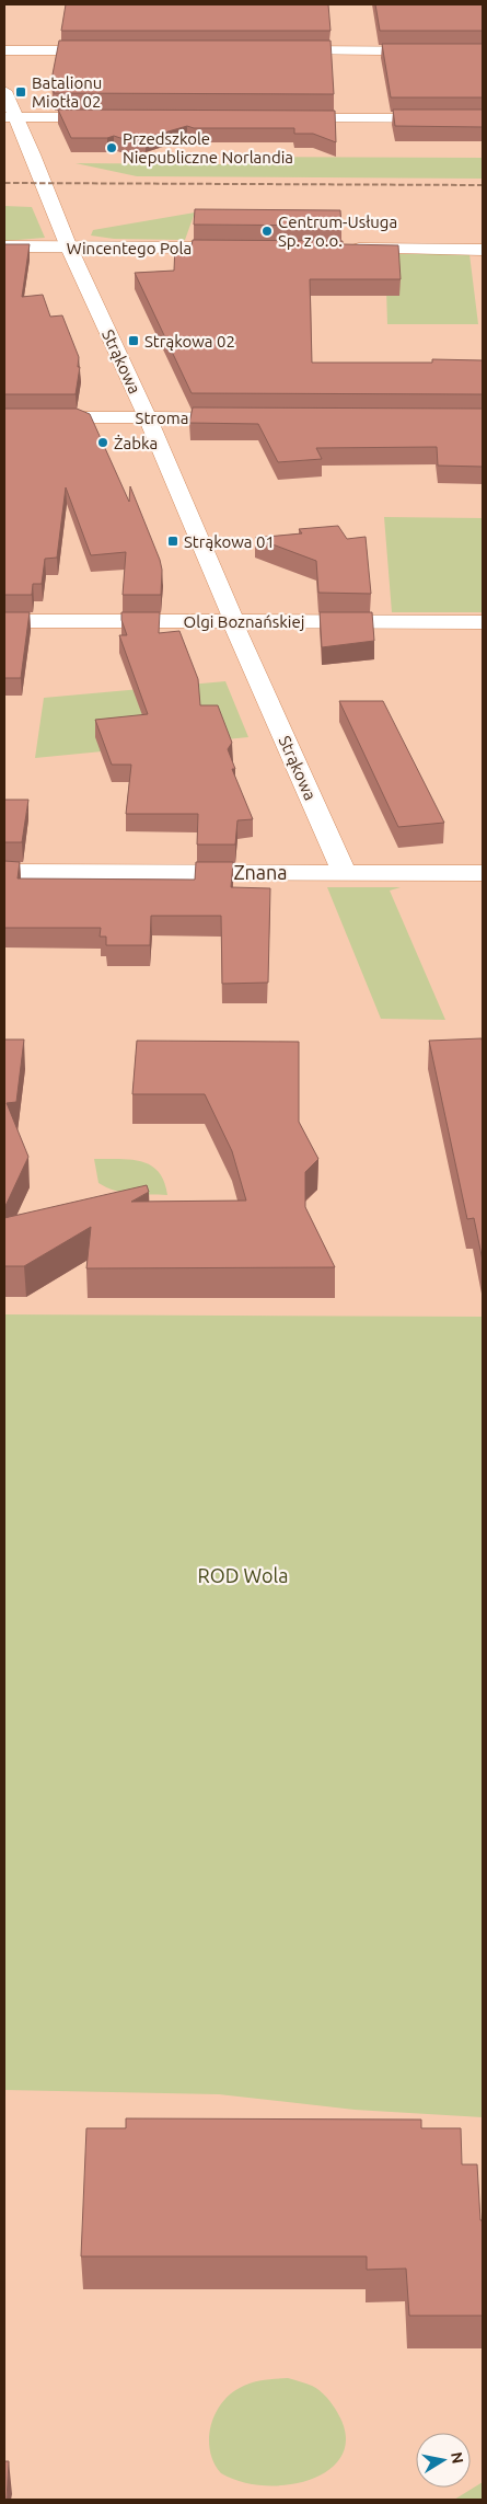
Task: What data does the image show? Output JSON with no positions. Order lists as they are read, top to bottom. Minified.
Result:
{"streets":{"street":["Wincentego Pola","Strąkowa","Stroma","Olgi Boznańskiej","Znana"]},"crossings":[["Wincentego Pola","Strąkowa"],["Strąkowa","Stroma"],["Strąkowa","Olgi Boznańskiej"],["Strąkowa","Znana"]],"parks":["ROD Wola"],"places":{"transit":["Batalionu Miotła 02","Strąkowa 02","Strąkowa 01"],"other":["Przedszkole Niepubliczne Norlandia","Centrum-Usługa Sp. z o.o.","Żabka"]},"north":"right"}
